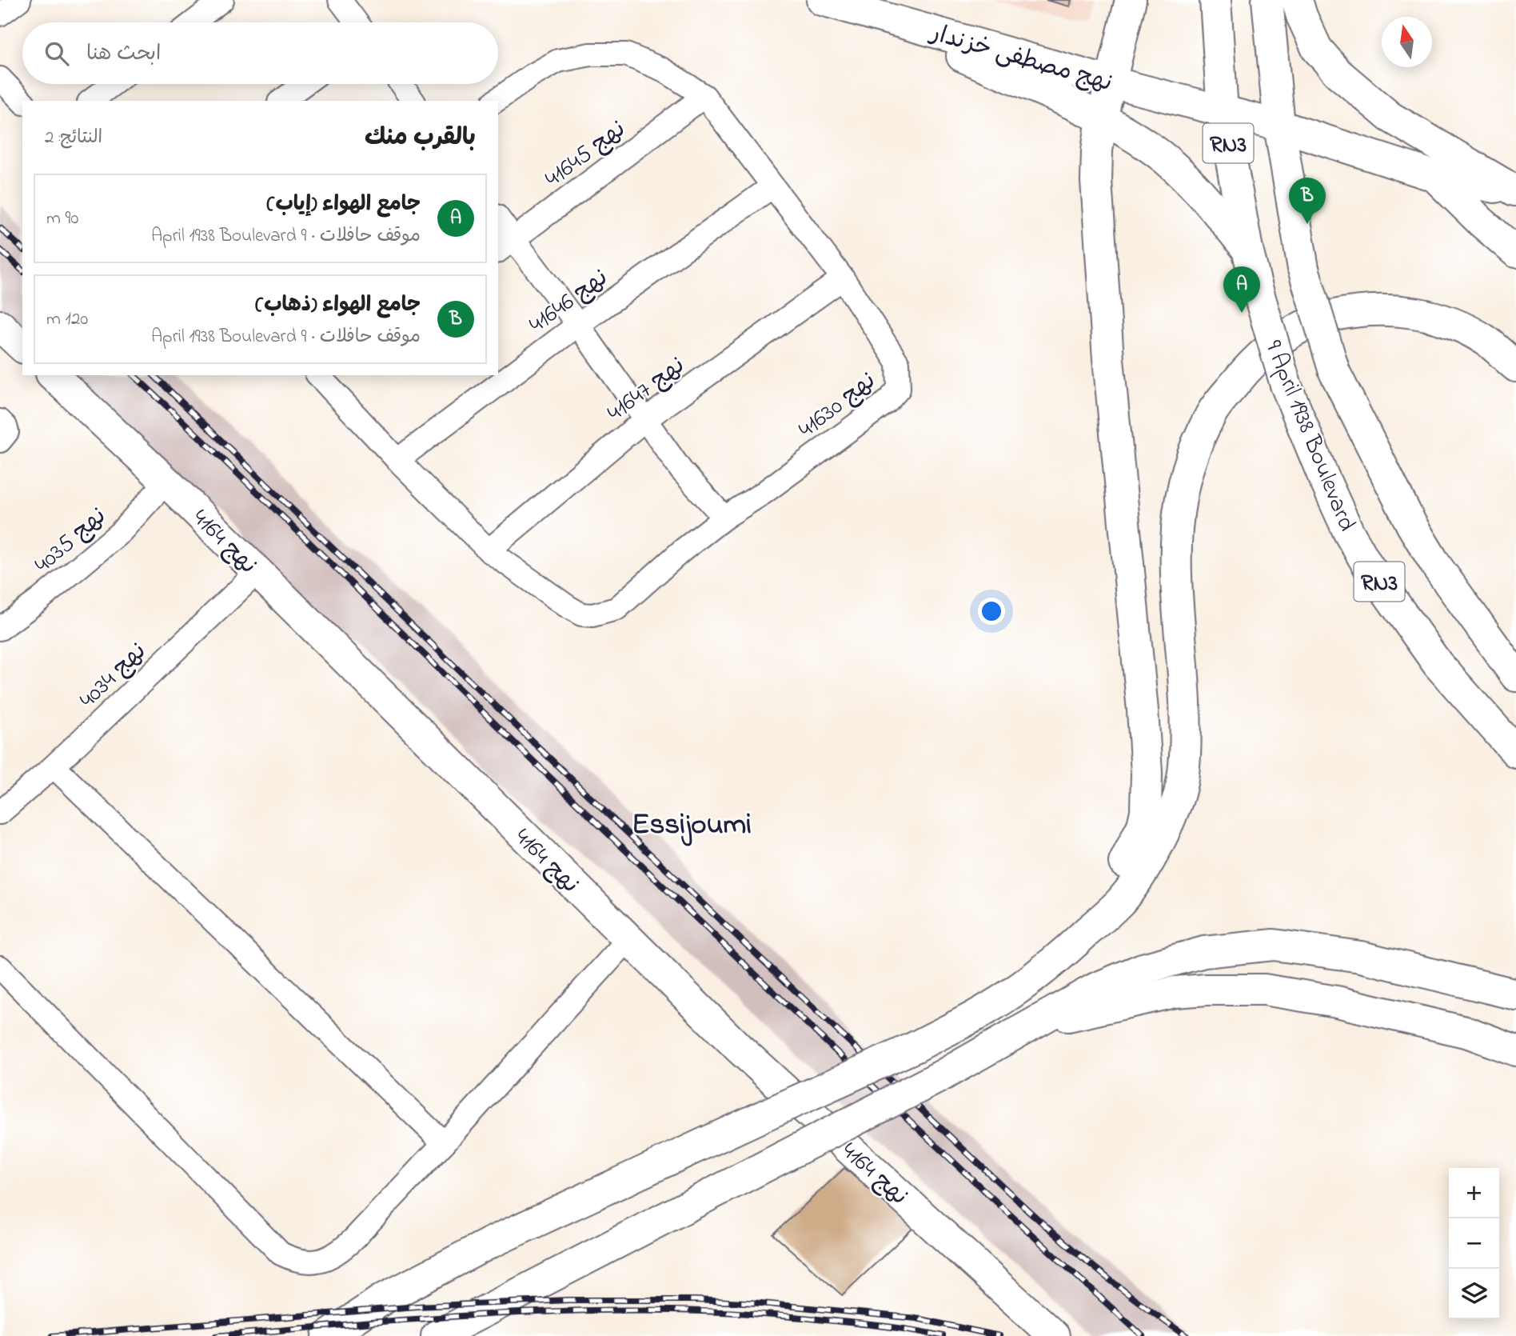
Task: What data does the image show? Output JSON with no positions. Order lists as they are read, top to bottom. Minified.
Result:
{"streets":{"main road":["نهج مصطفى خزندار","RN3","9 April 1938 Boulevard","نهج 4164"],"street":["نهج 41645","نهج 41646","نهج 41647","نهج 41630","نهج 4035","نهج 4034"]},"crossings":[["نهج مصطفى خزندار","9 April 1938 Boulevard"],["نهج 41645","نهج 41630"],["نهج 41646","نهج 41630"],["نهج 41647","نهج 41630"],["نهج 4035","نهج 4164"],["نهج 4164","نهج 4034"]],"districts":["Essijoumi"],"north":"top","page":{"search":"ابحث هنا","heading":["بالقرب منك","النتائج: 2"],"list":[{"mark":"A","name":"جامع الهواء (إياب)","note":"موقف حافلات · 9 April 1938 Boulevard","value":"90 m"},{"mark":"B","name":"جامع الهواء (ذهاب)","note":"موقف حافلات · 9 April 1938 Boulevard","value":"120 m"}],"pins":["B","A"],"map_buttons":["+","−"]}}
